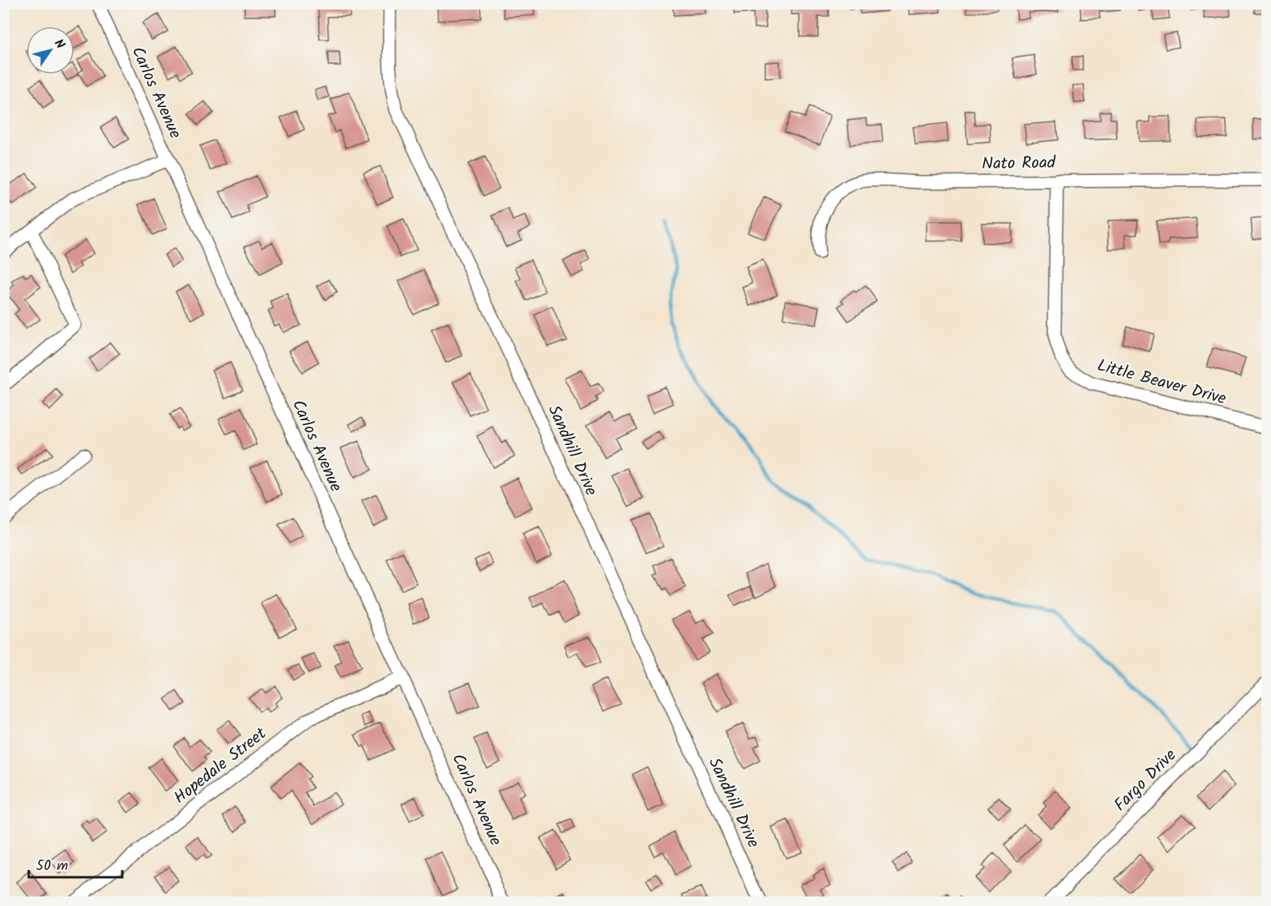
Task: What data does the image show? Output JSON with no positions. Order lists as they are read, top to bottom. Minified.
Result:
{"streets":{"street":["Carlos Avenue","Nato Road","Little Beaver Drive","Sandhill Drive","Hopedale Street","Fargo Drive"]},"crossings":[["Carlos Avenue","Hopedale Street"],["Nato Road","Little Beaver Drive"]],"scale_bar":"50 m","north":"top right"}
